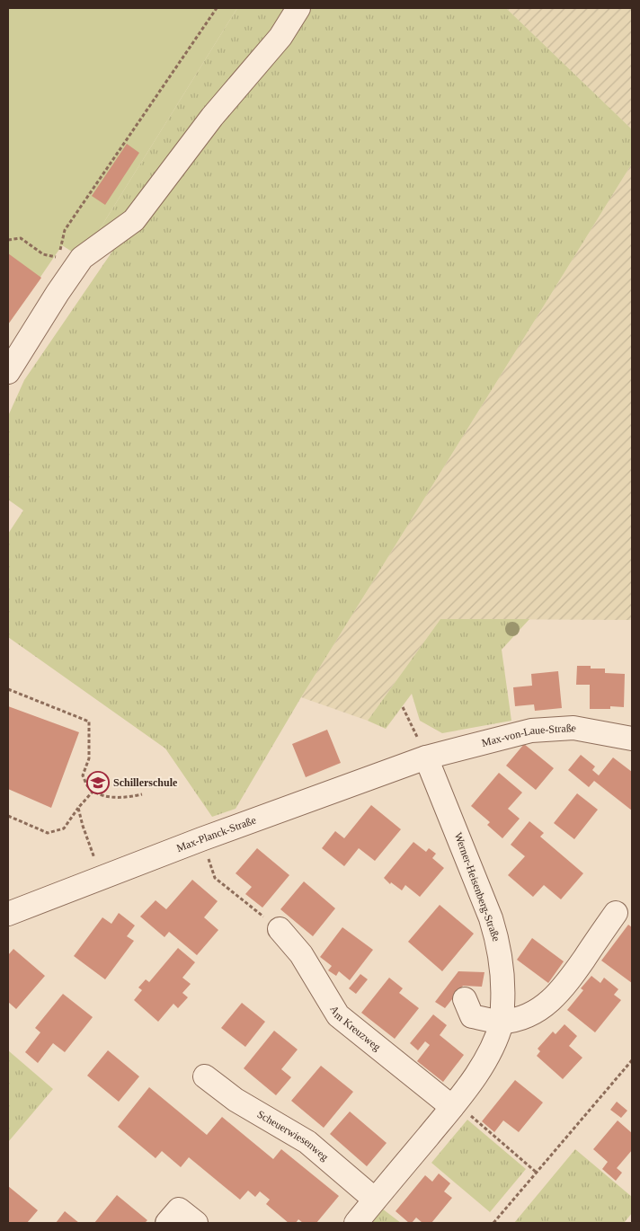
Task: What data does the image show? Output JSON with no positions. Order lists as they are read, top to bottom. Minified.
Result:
{"streets":{"street":["Max-von-Laue-Straße","Max-Planck-Straße","Werner-Heisenberg-Straße","Am Kreuzweg","Scheuerwiesenweg"]},"crossings":[["Max-von-Laue-Straße","Max-Planck-Straße"],["Max-von-Laue-Straße","Werner-Heisenberg-Straße"],["Max-Planck-Straße","Werner-Heisenberg-Straße"],["Werner-Heisenberg-Straße","Am Kreuzweg"],["Werner-Heisenberg-Straße","Scheuerwiesenweg"]],"places":{"school or university":["Schillerschule"]}}
